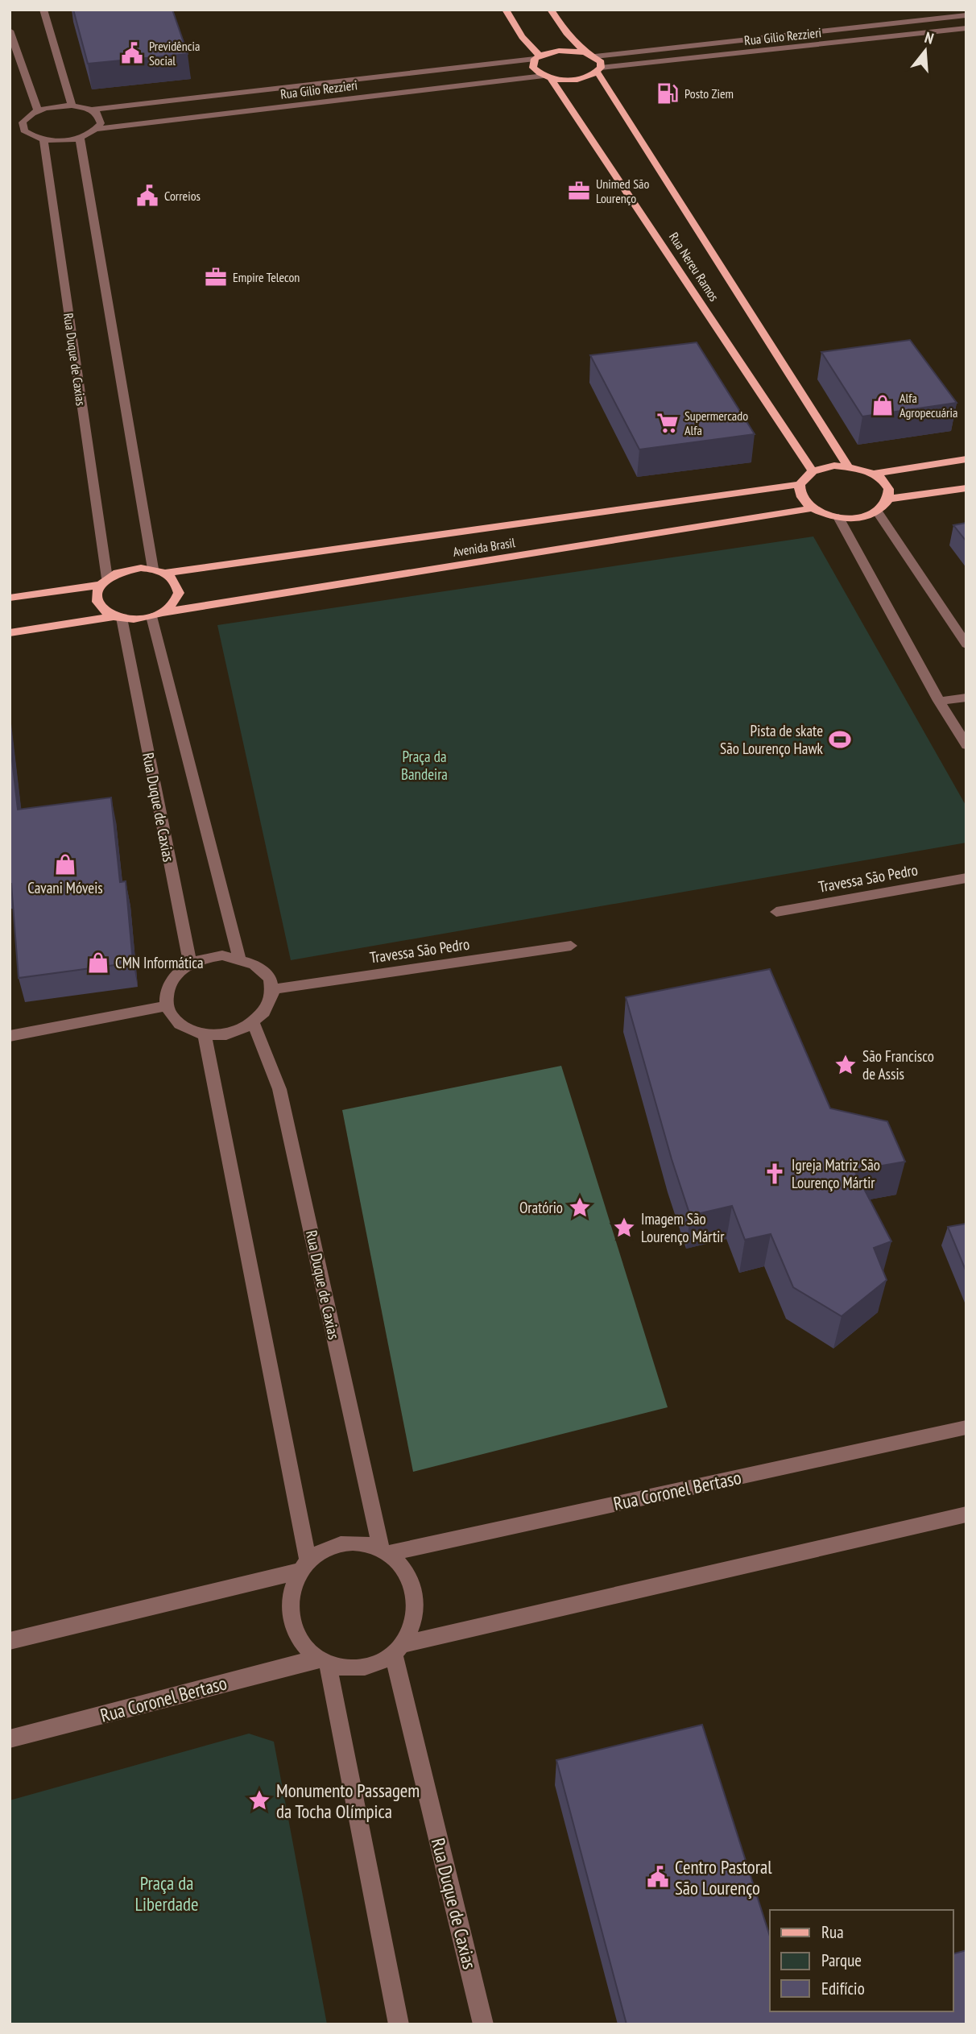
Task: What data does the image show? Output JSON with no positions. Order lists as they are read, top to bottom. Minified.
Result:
{"streets":{"main road":["Rua Nereu Ramos","Avenida Brasil"],"street":["Rua Gilio Rezzieri","Rua Duque de Caxias","Travessa São Pedro","Rua Coronel Bertaso"]},"crossings":[["Rua Gilio Rezzieri","Rua Nereu Ramos"],["Rua Nereu Ramos","Avenida Brasil"],["Rua Duque de Caxias","Avenida Brasil"],["Rua Duque de Caxias","Travessa São Pedro"],["Rua Duque de Caxias","Rua Coronel Bertaso"]],"parks":["Praça da Bandeira","Praça da Liberdade"],"places":{"public building":["Previdência Social","Correios","Centro Pastoral São Lourenço"],"fuel station":["Posto Ziem"],"office":["Unimed São Lourenço","Empire Telecon"],"shop":["Alfa Agropecuária","Cavani Móveis","CMN Informática"],"supermarket":["Supermercado Alfa"],"sports":["Pista de skate São Lourenço Hawk"],"place":["São Francisco de Assis","Oratório","Imagem São Lourenço Mártir","Monumento Passagem da Tocha Olímpica"],"church":["Igreja Matriz São Lourenço Mártir"]},"legend":["Rua","Parque","Edifício"],"north":"top"}
